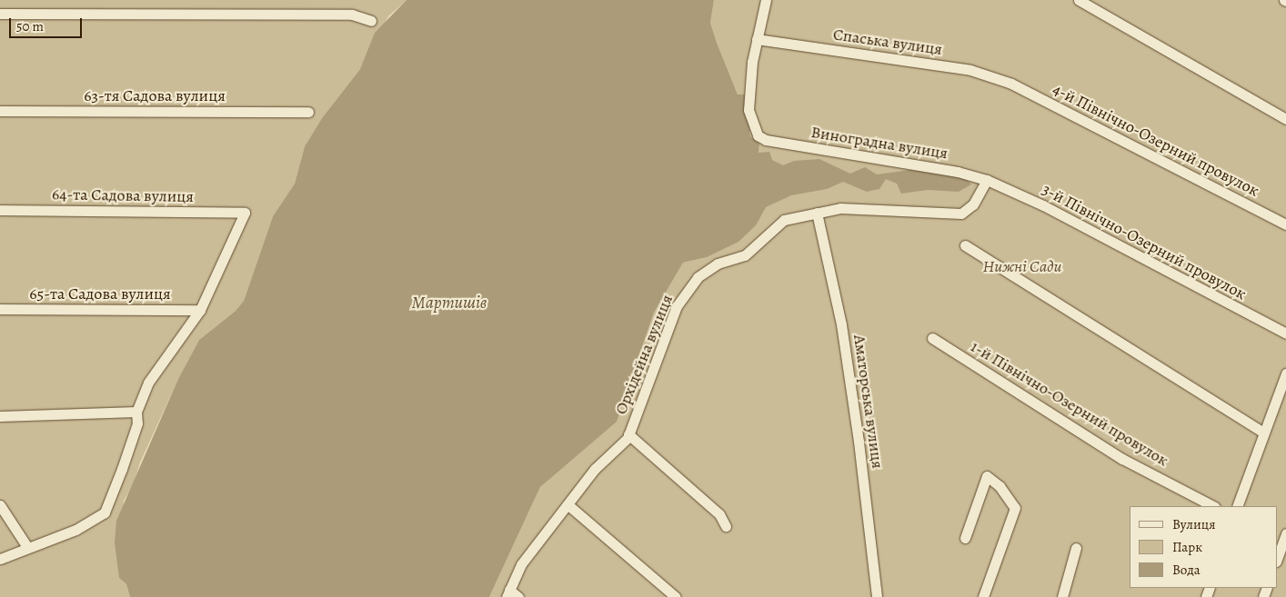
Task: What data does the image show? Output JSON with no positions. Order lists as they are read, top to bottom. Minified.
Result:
{"streets":{"street":["Спаська вулиця","63-тя Садова вулиця","4-й Північно-Озерний провулок","Виноградна вулиця","64-та Садова вулиця","3-й Північно-Озерний провулок","65-та Садова вулиця","Орхідейна вулиця","Аматорська вулиця","1-й Північно-Озерний провулок"]},"crossings":[["Спаська вулиця","4-й Північно-Озерний провулок"],["Спаська вулиця","Виноградна вулиця"],["Виноградна вулиця","3-й Північно-Озерний провулок"],["Виноградна вулиця","Орхідейна вулиця"],["64-та Садова вулиця","65-та Садова вулиця"],["3-й Північно-Озерний провулок","Орхідейна вулиця"],["Орхідейна вулиця","Аматорська вулиця"]],"water":["Мартишів"],"parks":["Нижні Сади"],"legend":["Вулиця","Парк","Вода"],"scale_bar":"50 m"}
